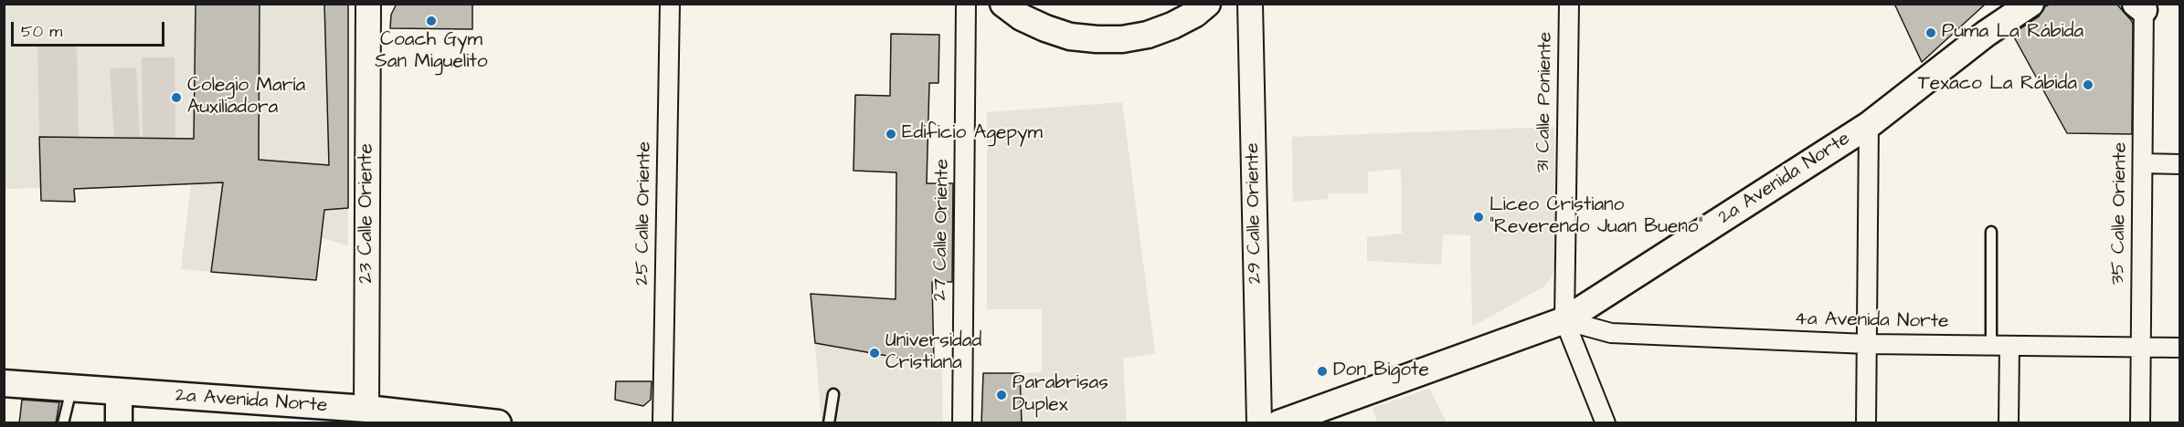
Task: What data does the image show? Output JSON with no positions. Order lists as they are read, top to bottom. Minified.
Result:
{"streets":{"main road":["2a Avenida Norte"],"street":["31 Calle Poniente","23 Calle Oriente","25 Calle Oriente","29 Calle Oriente","35 Calle Oriente","27 Calle Oriente","4a Avenida Norte"]},"crossings":[["31 Calle Poniente","2a Avenida Norte"],["31 Calle Poniente","4a Avenida Norte"],["2a Avenida Norte","23 Calle Oriente"],["2a Avenida Norte","4a Avenida Norte"],["35 Calle Oriente","4a Avenida Norte"]],"places":["Coach Gym San Miguelito","Puma La Rábida","Texaco La Rábida","Colegio María Auxiliadora","Edificio Agepym","Liceo Cristiano \"Reverendo Juan Bueno\"","Universidad Cristiana","Don Bigote","Parabrisas Duplex"],"scale_bar":"50 m"}
